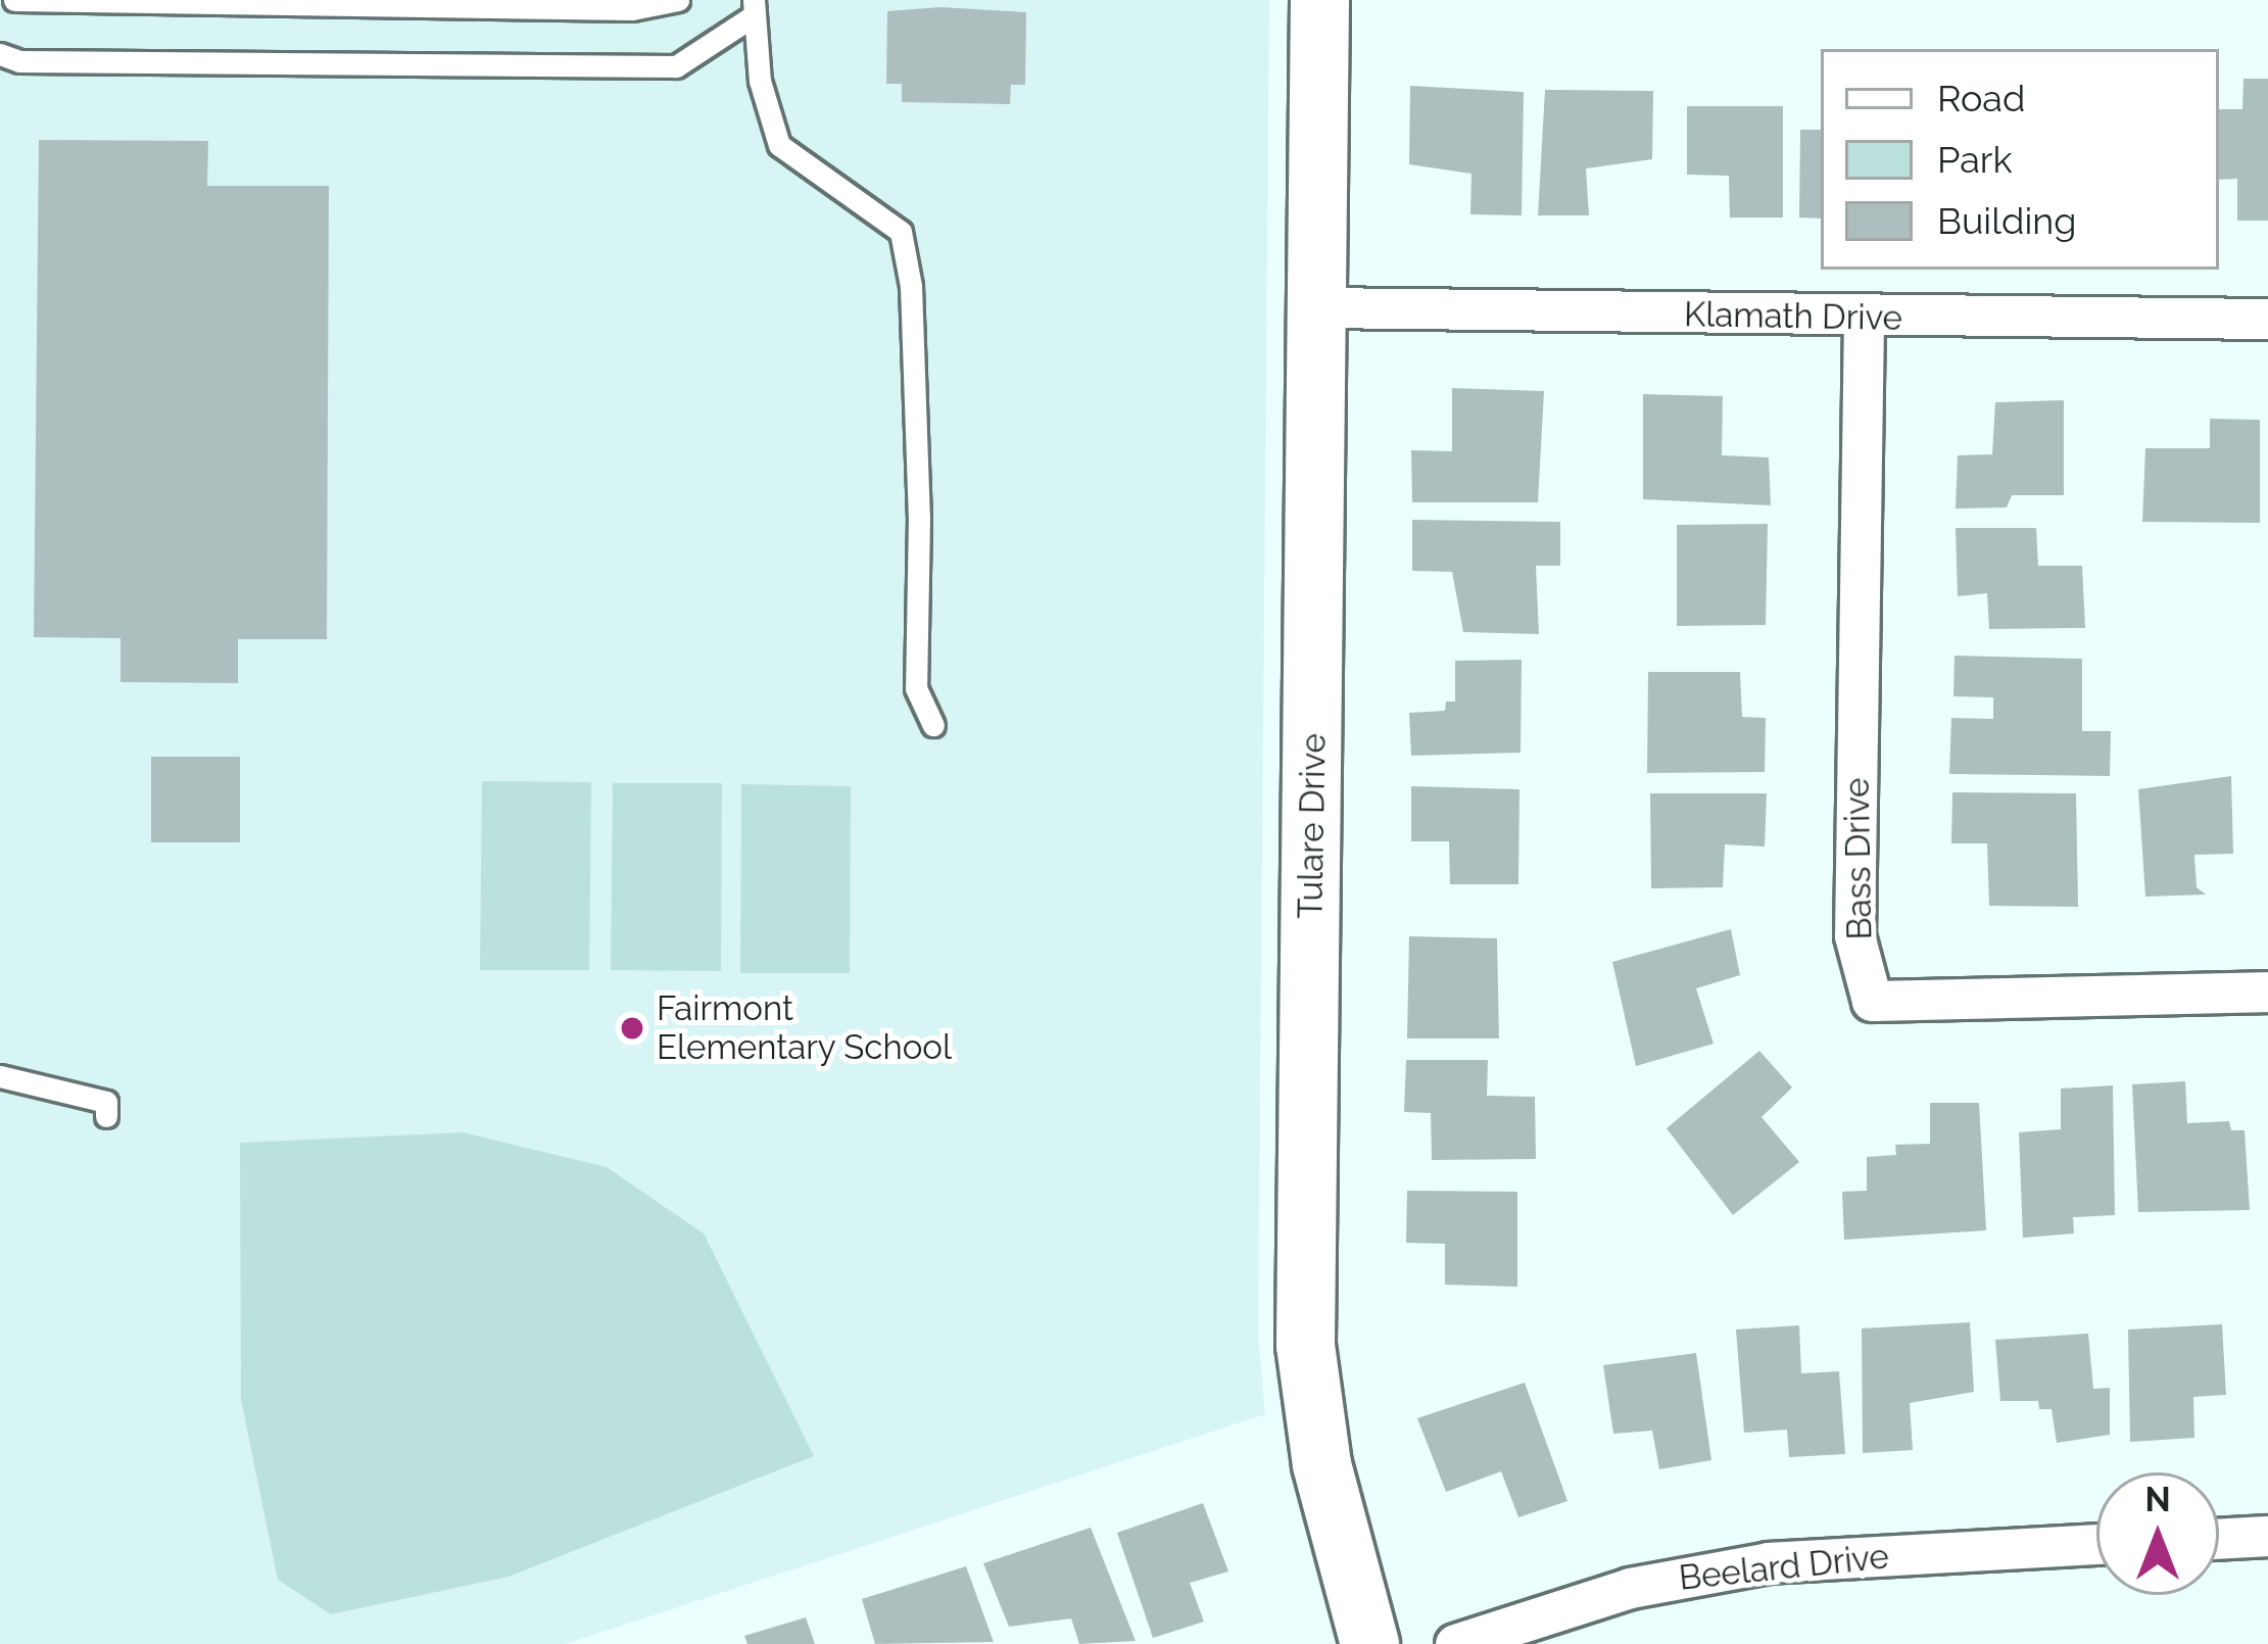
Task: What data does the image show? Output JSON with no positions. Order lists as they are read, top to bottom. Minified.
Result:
{"streets":{"street":["Klamath Drive","Tulare Drive","Bass Drive","Beelard Drive"]},"crossings":[["Klamath Drive","Tulare Drive"],["Klamath Drive","Bass Drive"]],"places":["Fairmont Elementary School"],"legend":["Road","Park","Building"],"north":"top"}
